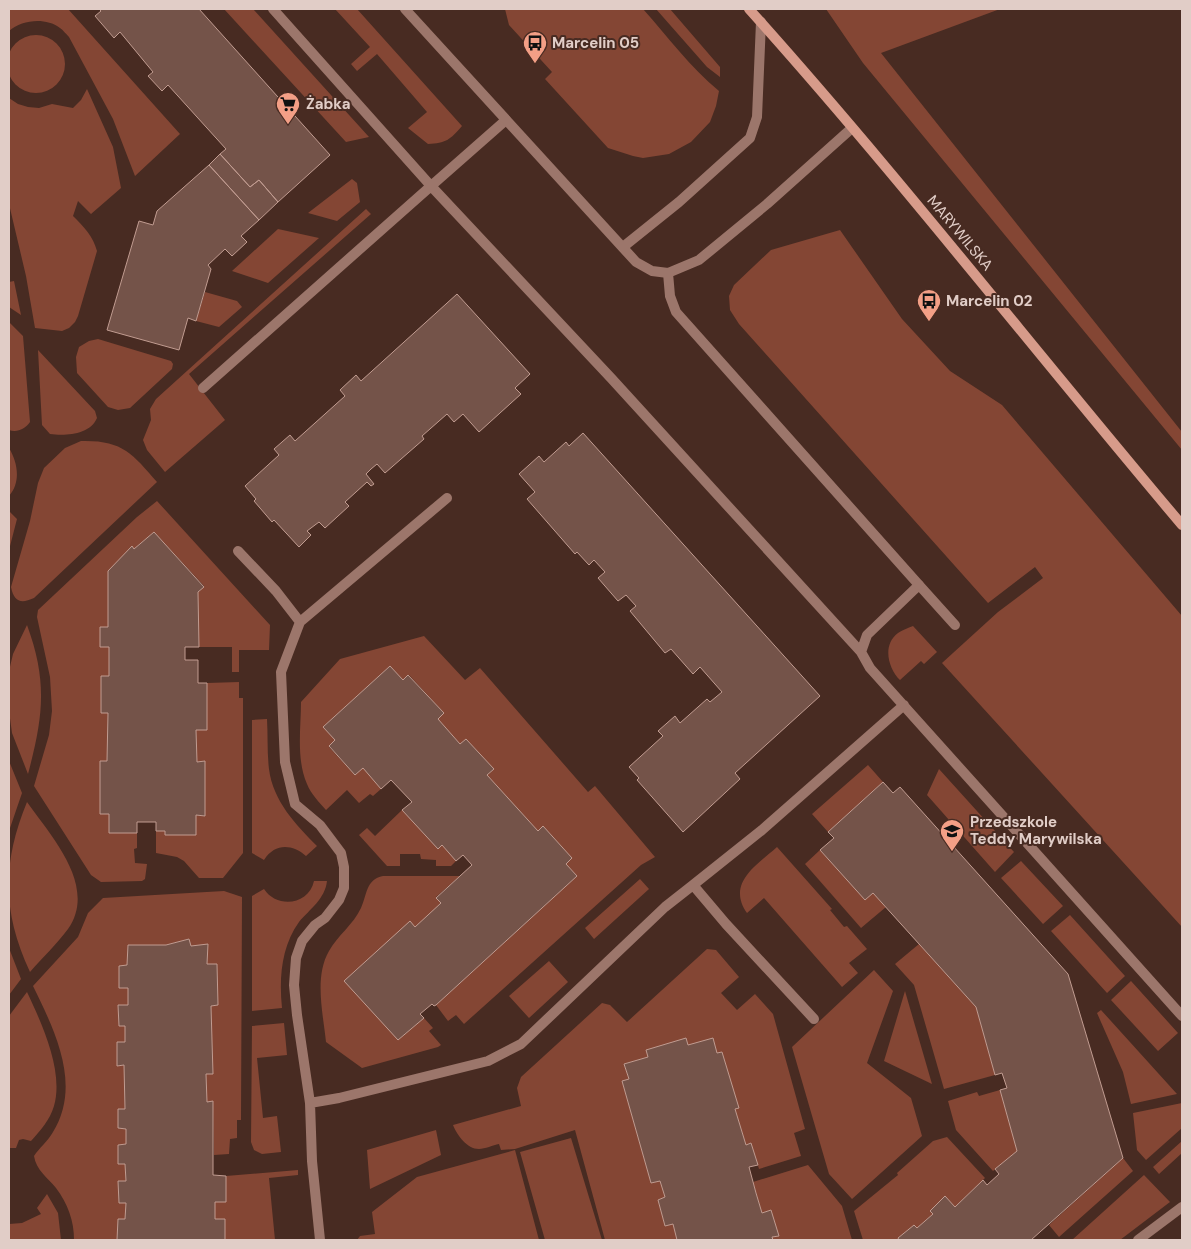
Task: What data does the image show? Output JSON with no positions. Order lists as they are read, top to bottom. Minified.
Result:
{"streets":{"street":["MARYWILSKA"]},"places":{"bus stop":["Marcelin 05","Marcelin 02"],"supermarket":["Żabka"],"school or university":["Przedszkole Teddy Marywilska"]}}
